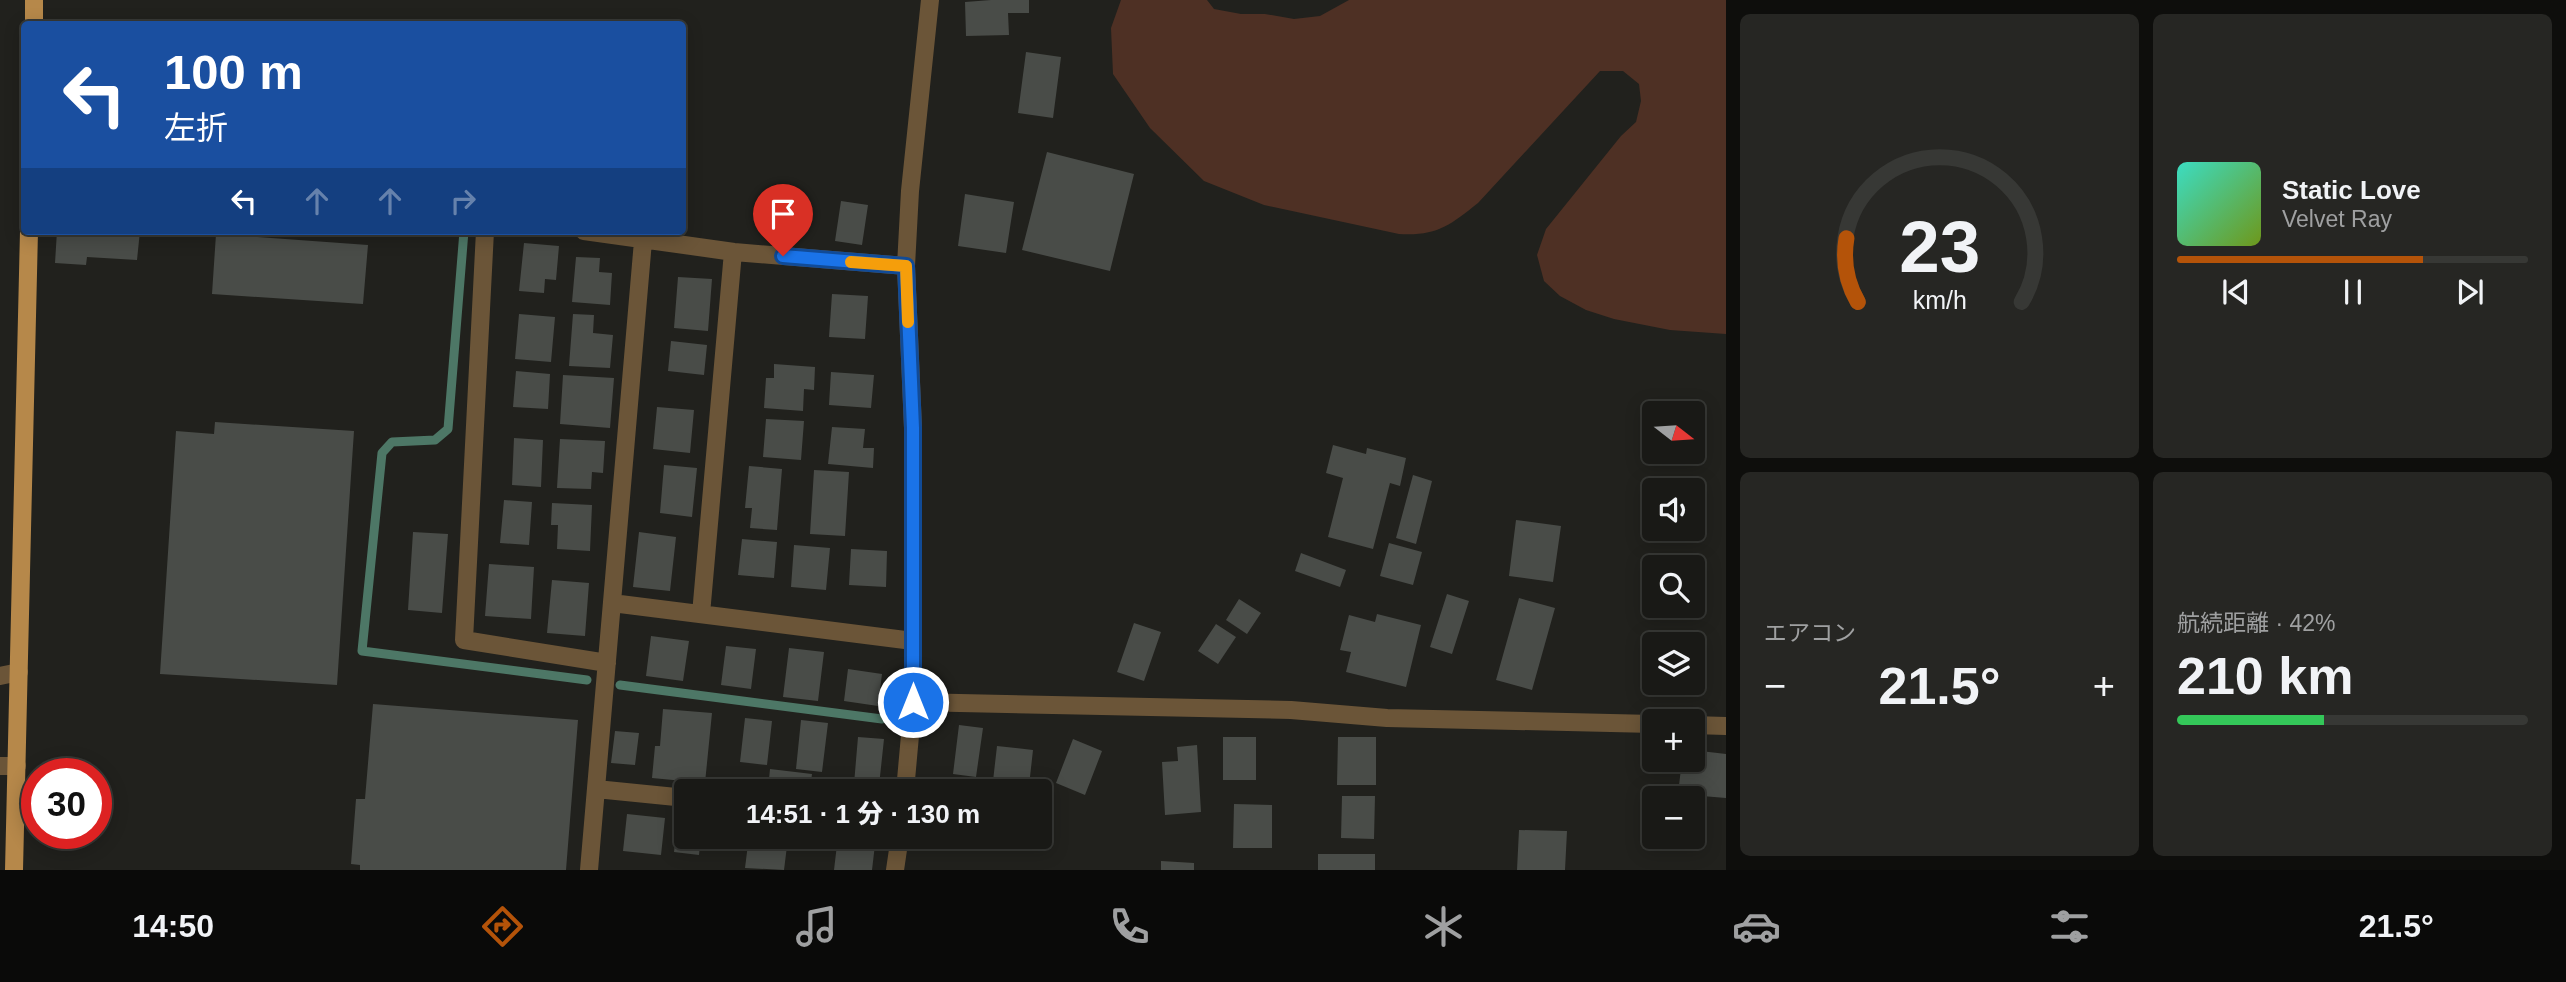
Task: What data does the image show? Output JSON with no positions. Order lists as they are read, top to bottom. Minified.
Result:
{"north":"right","page":{"turn":["100 m","左折"],"song":["Static Love","Velvet Ray"],"map_buttons":["+","−"],"tile":["エアコン",["航続距離 · 42%","210 km"]],"heat":["−","21.5°","+"],"limit":"30","trip":"14:51 · 1 分 · 130 m","tabs":["14:50","21.5°"],"gauge":["23","km/h"]}}
